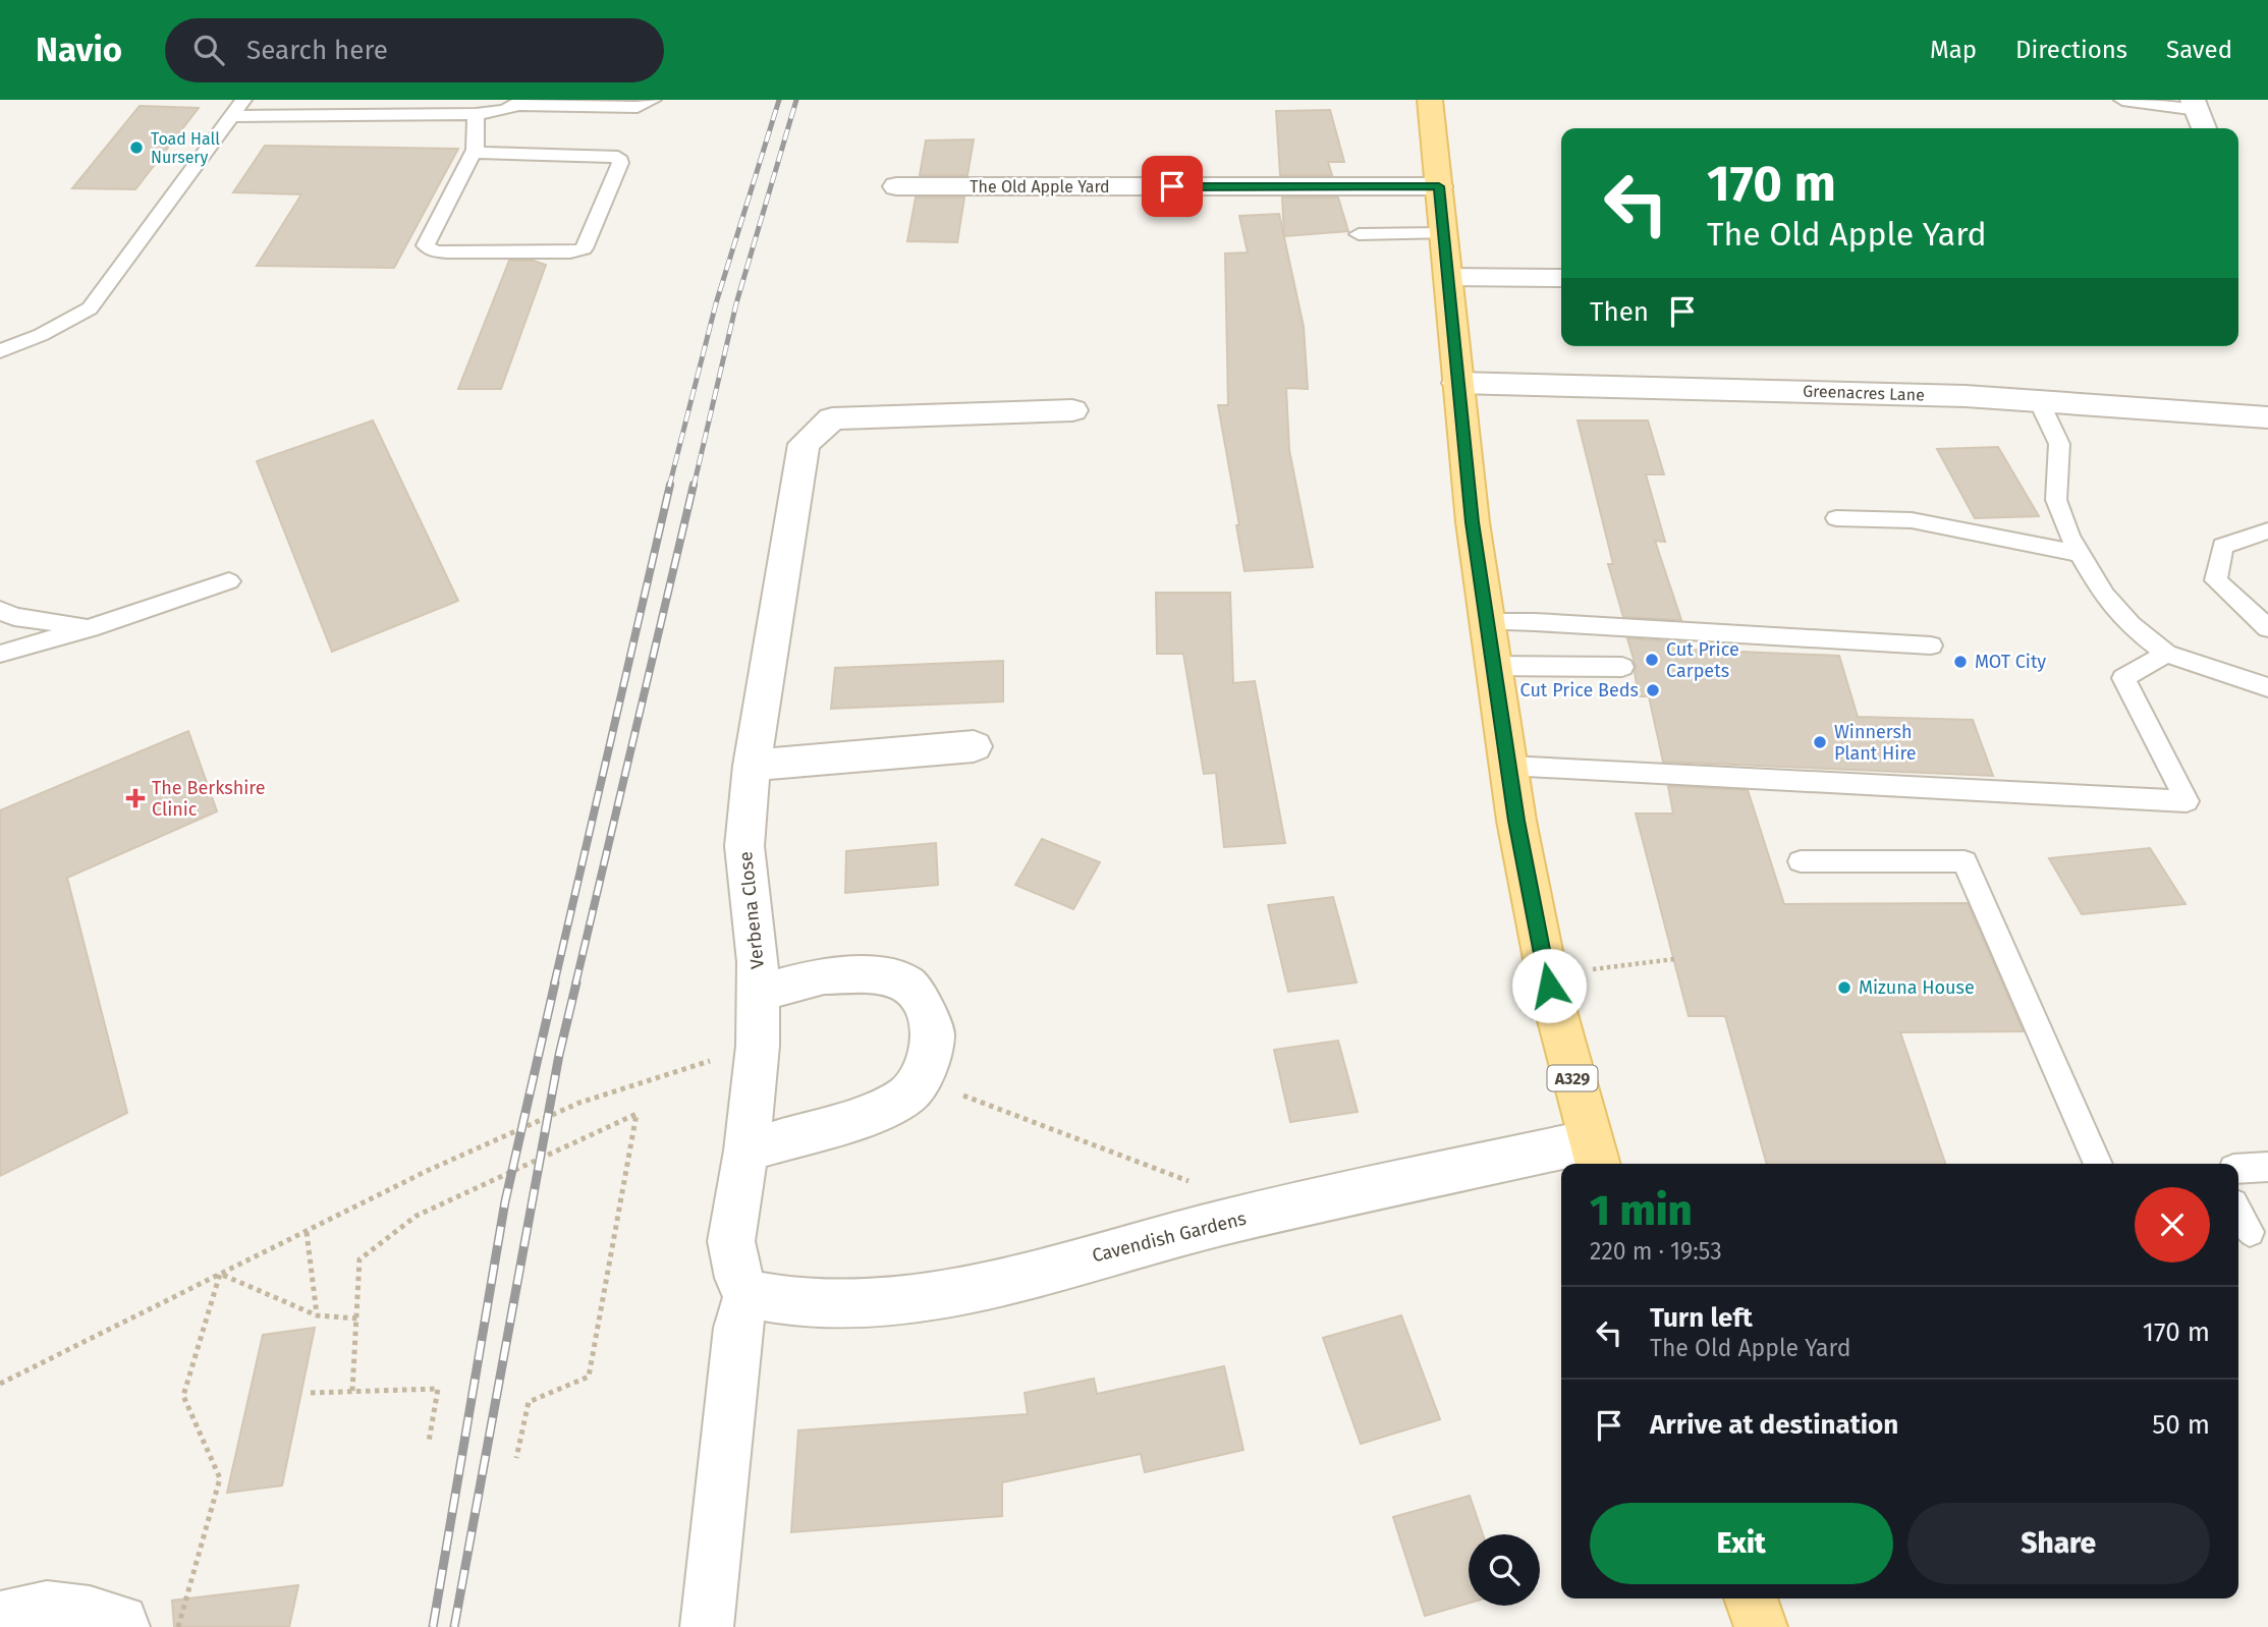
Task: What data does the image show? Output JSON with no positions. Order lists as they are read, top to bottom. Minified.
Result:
{"streets":{"main road":["A329"],"street":["The Old Apple Yard","Greenacres Lane","Verbena Close","Cavendish Gardens"]},"crossings":[["The Old Apple Yard","A329"],["Greenacres Lane","A329"],["A329","Cavendish Gardens"]],"places":{"other":["Toad Hall Nursery","Cut Price Carpets","MOT City","Cut Price Beds","Winnersh Plant Hire","Mizuna House"],"health":["The Berkshire Clinic"]},"page":{"header":"Navio","search":"Search here","nav":["Map","Directions","Saved"],"turn":["170 m","The Old Apple Yard"],"then":"Then","heading":["1 min","220 m · 19:53"],"list":[{"name":"Turn left","note":"The Old Apple Yard","value":"170 m"},{"name":"Arrive at destination","value":"50 m"}],"buttons":["Exit","Share"]}}
